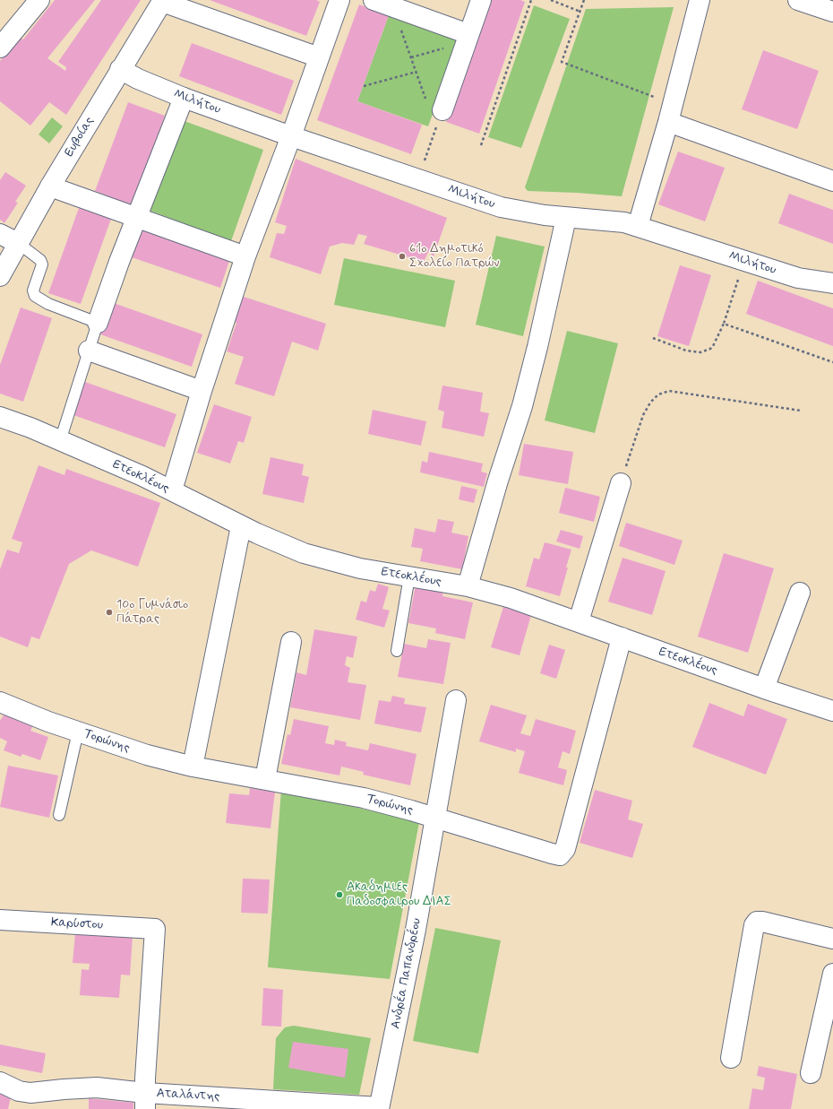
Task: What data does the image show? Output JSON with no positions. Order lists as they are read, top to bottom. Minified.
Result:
{"streets":{"street":["Μιλήτου","Ευβοίας","Ετεοκλέους","Τορώνης","Καρύστου","Ανδρέα Παπανδρέου","Αταλάντης"]},"crossings":[["Μιλήτου","Ευβοίας"],["Ετεοκλέους","Τορώνης"],["Τορώνης","Ανδρέα Παπανδρέου"],["Καρύστου","Αταλάντης"],["Ανδρέα Παπανδρέου","Αταλάντης"]],"places":["61ο Δημοτικό Σχολείο Πατρών","10ο Γυμνάσιο Πάτρας","Ακαδημιες Παδοσφαιρου ΔΙΑΣ"]}
